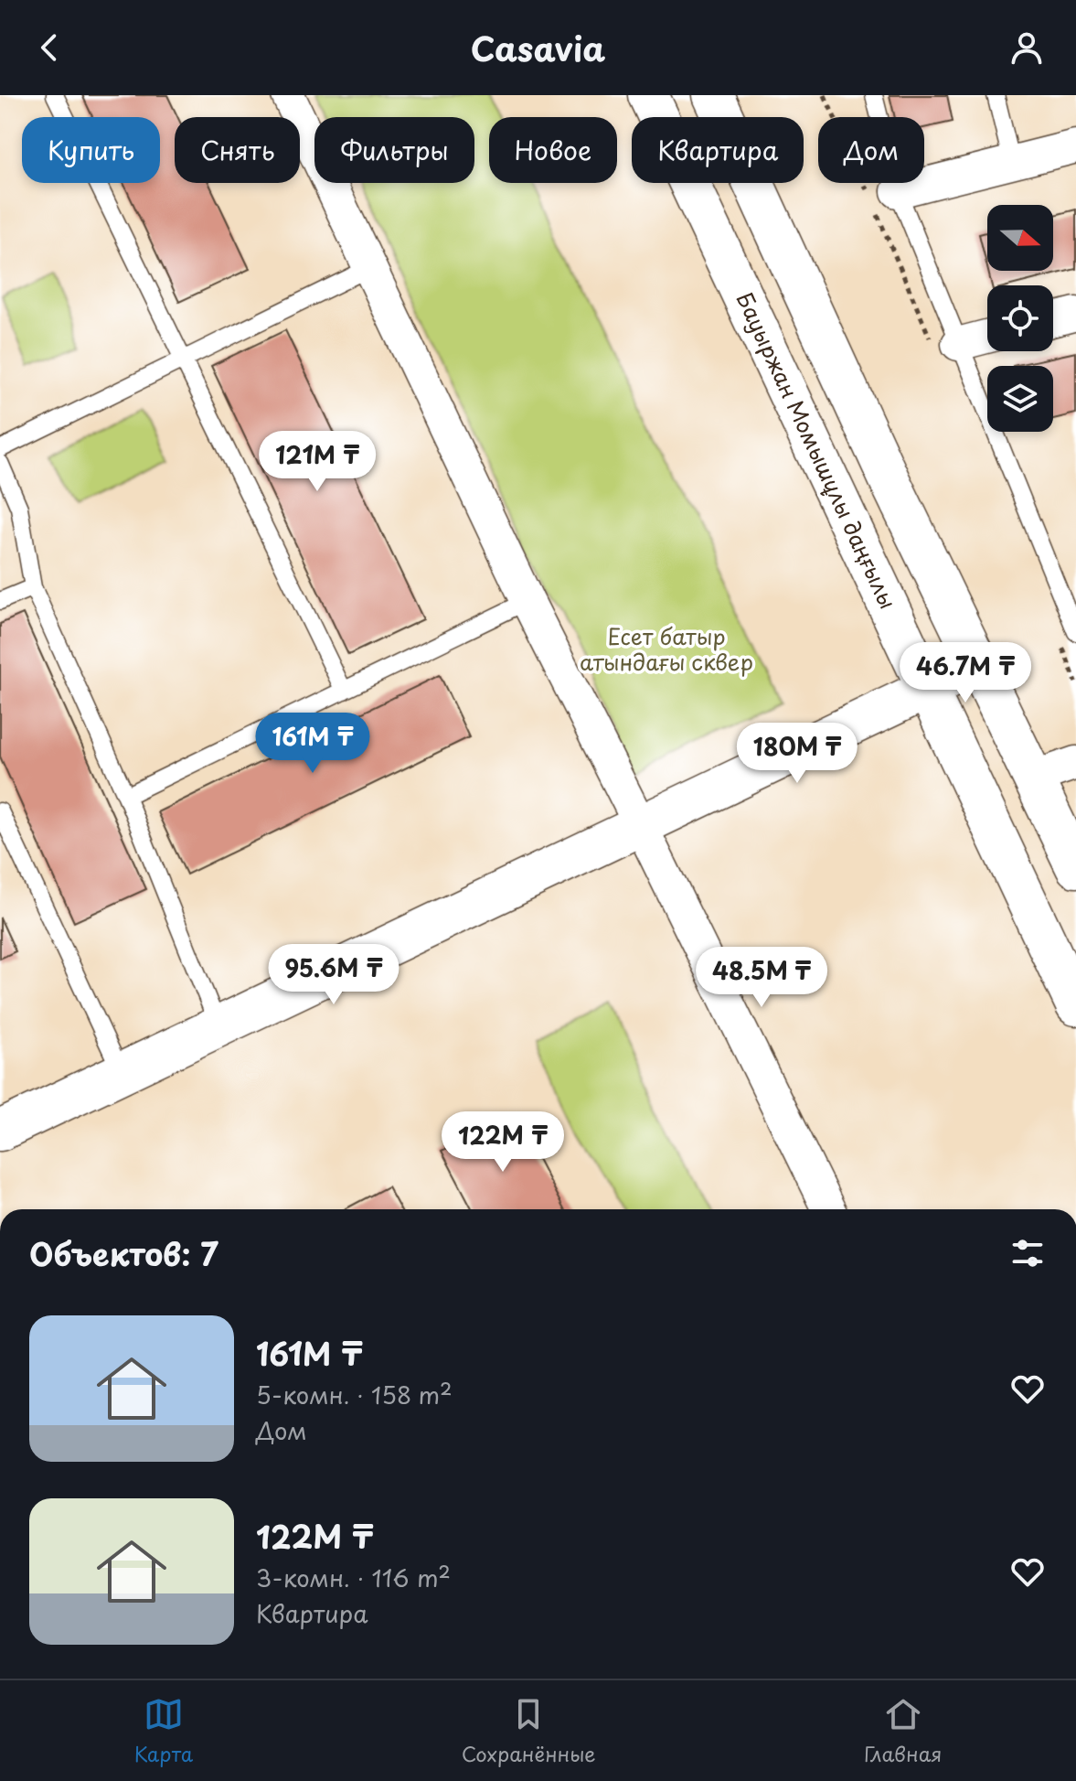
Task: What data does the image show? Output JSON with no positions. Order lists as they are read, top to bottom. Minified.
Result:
{"streets":{"main road":["Бауыржан Момышұлы даңғылы"]},"parks":["Есет батыр атындағы сквер"],"north":"right","page":{"header":"Casavia","chip":["Купить","Снять","Фильтры","Новое","Квартира","Дом"],"price":["121M ₸","46.7M ₸","161M ₸","180M ₸","95.6M ₸","48.5M ₸","122M ₸"],"heading":"Объектов: 7","list":[{"name":"161M ₸","note":"5-комн. · 158 m² · Дом"},{"name":"122M ₸","note":"3-комн. · 116 m² · Квартира"}],"tabs":["Карта","Сохранённые","Главная"]}}
